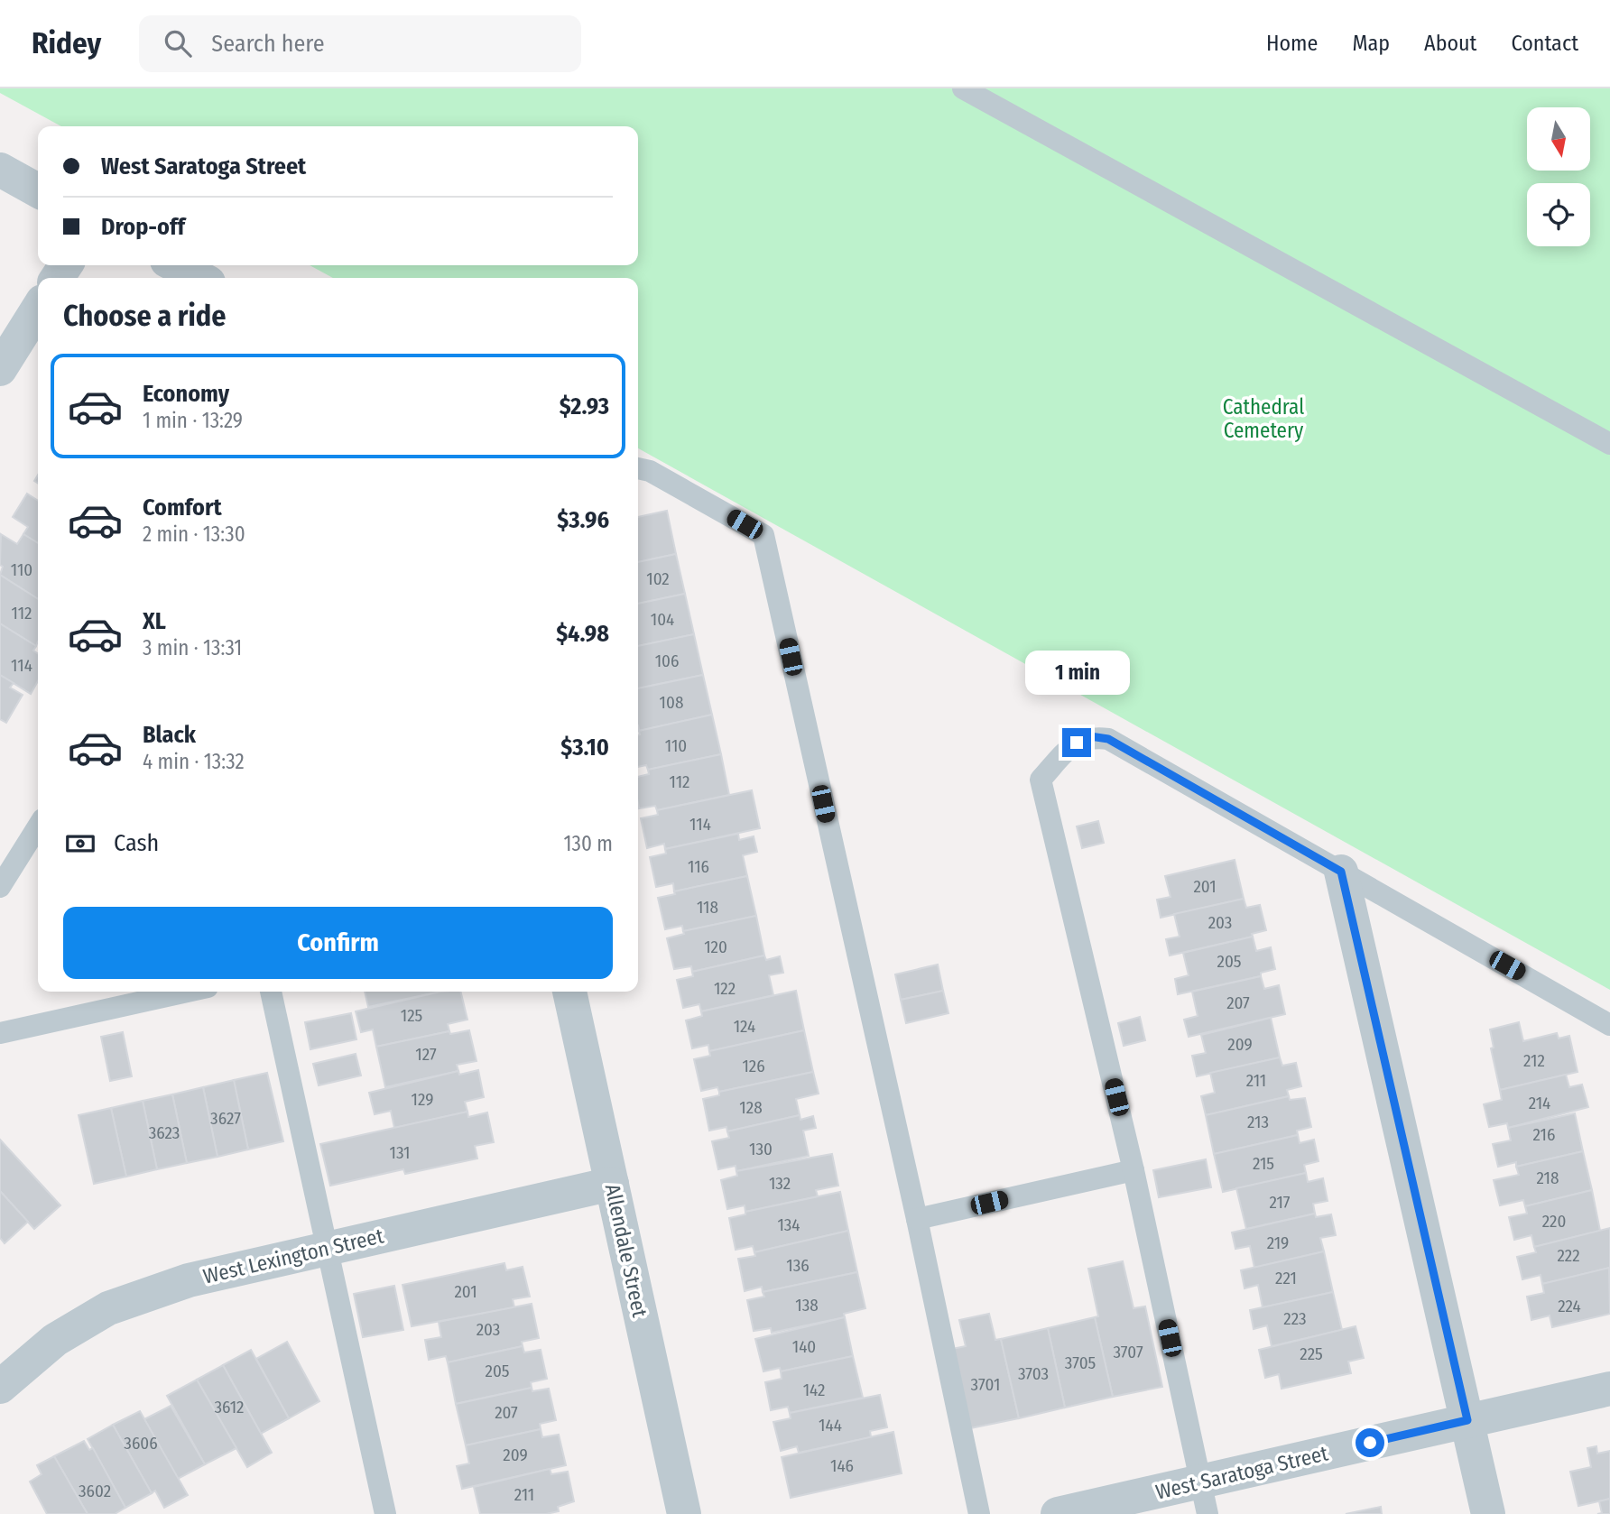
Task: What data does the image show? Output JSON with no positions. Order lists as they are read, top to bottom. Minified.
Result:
{"streets":{"street":["Allendale Street","West Lexington Street","West Saratoga Street"]},"crossings":[["Allendale Street","West Lexington Street"]],"parks":["Cathedral Cemetery"],"house_numbers":["110","102","112","104","106","114","108","110","112","114","116","201","118","203","120","205","122","207","125","124","209","127","212","126","211","129","214","128","3627","213","3623","216","130","131","215","218","132","217","220","134","219","222","136","221","201","138","224","223","203","140","3707","225","3705","205","3703","3701","142","3612","207","144","3606","209","146","3602","211"],"north":"bottom","page":{"header":"Ridey","search":"Search here","nav":["Home","Map","About","Contact"],"banner":["West Saratoga Street","Drop-off"],"heading":"Choose a ride","list":[{"name":"Economy","note":"1 min · 13:29","value":"$2.93"},{"name":"Comfort","note":"2 min · 13:30","value":"$3.96"},{"name":"XL","note":"3 min · 13:31","value":"$4.98"},{"name":"Black","note":"4 min · 13:32","value":"$3.10"}],"bubble":"1 min","pay":["Cash","130 m"],"buttons":"Confirm"}}
